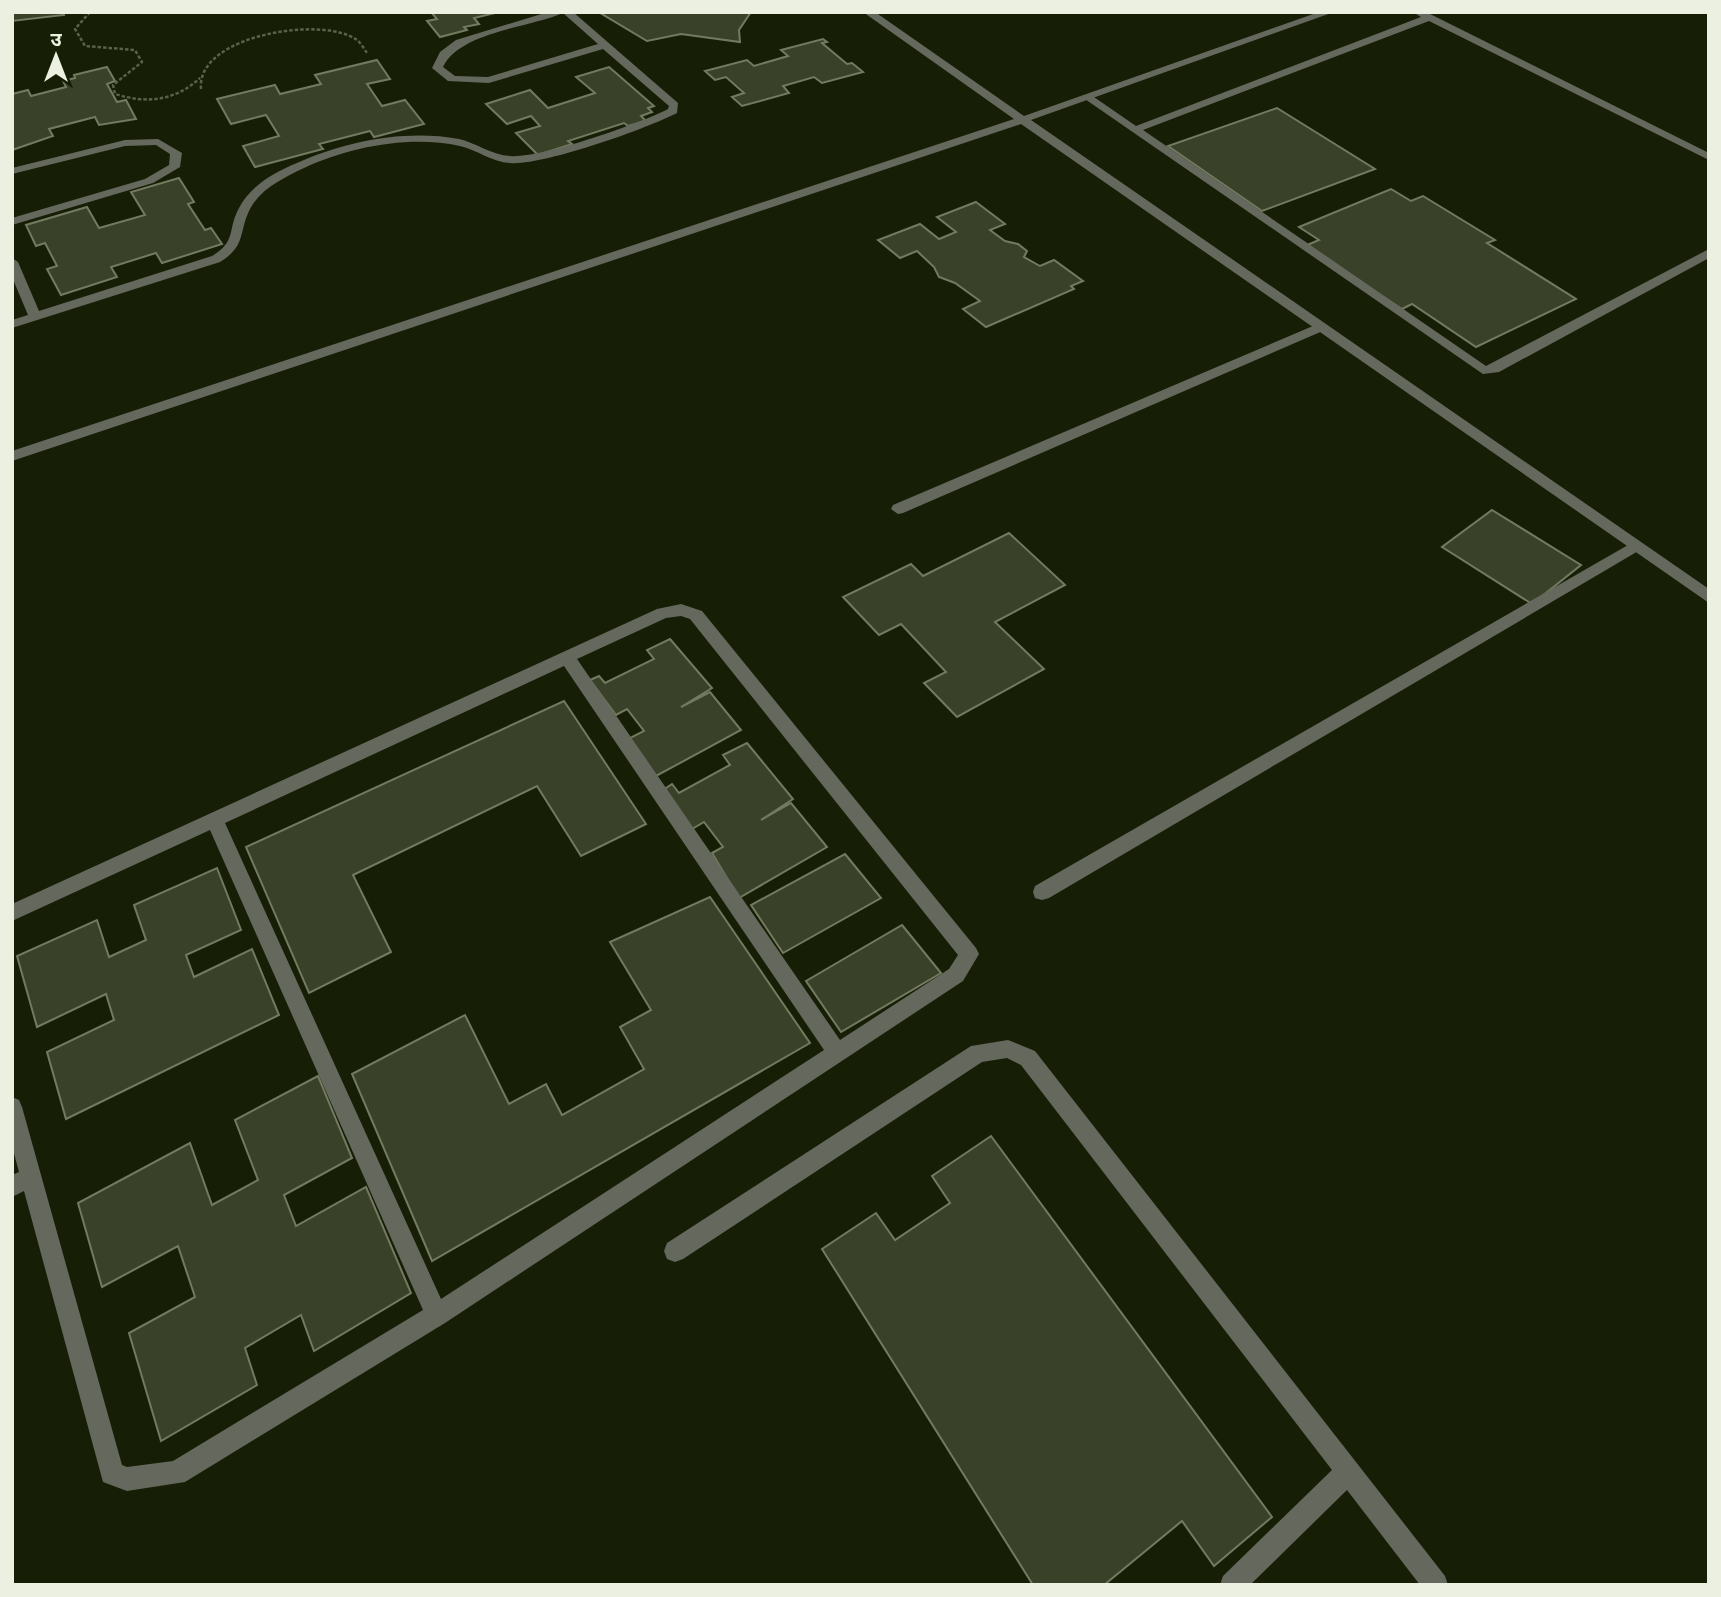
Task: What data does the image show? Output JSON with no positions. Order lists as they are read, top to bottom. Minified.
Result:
{"north":"top"}
